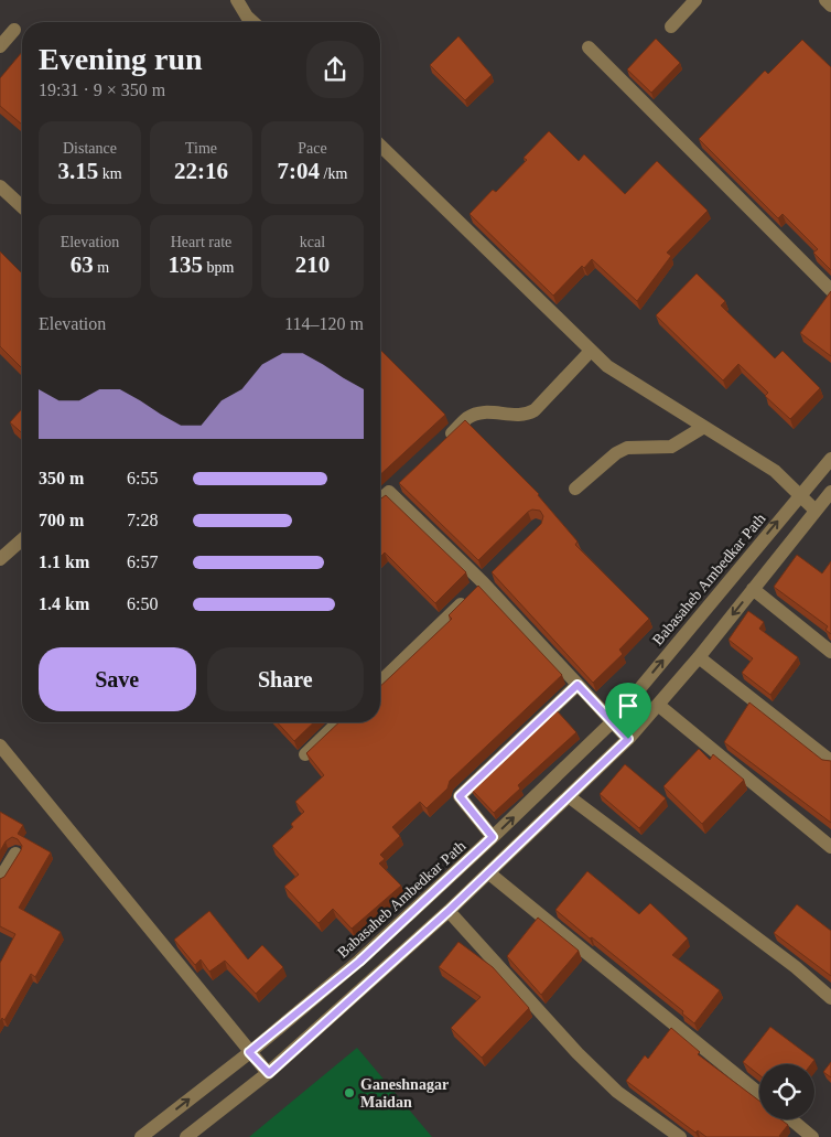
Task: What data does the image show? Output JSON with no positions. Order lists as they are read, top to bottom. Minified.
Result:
{"streets":{"street":["Babasaheb Ambedkar Path"]},"places":["Ganeshnagar Maidan"],"page":{"heading":["Evening run","19:31 · 9 × 350 m"],"stats":[["Distance","3.15 km"],["Time","22:16"],["Pace","7:04 /km"],["Elevation","63 m"],["Heart rate","135 bpm"],["kcal","210"]],"chart":["Elevation","114–120 m"],"list":[{"name":"350 m","note":"6:55"},{"name":"700 m","note":"7:28"},{"name":"1.1 km","note":"6:57"},{"name":"1.4 km","note":"6:50"}],"buttons":["Save","Share"]}}
